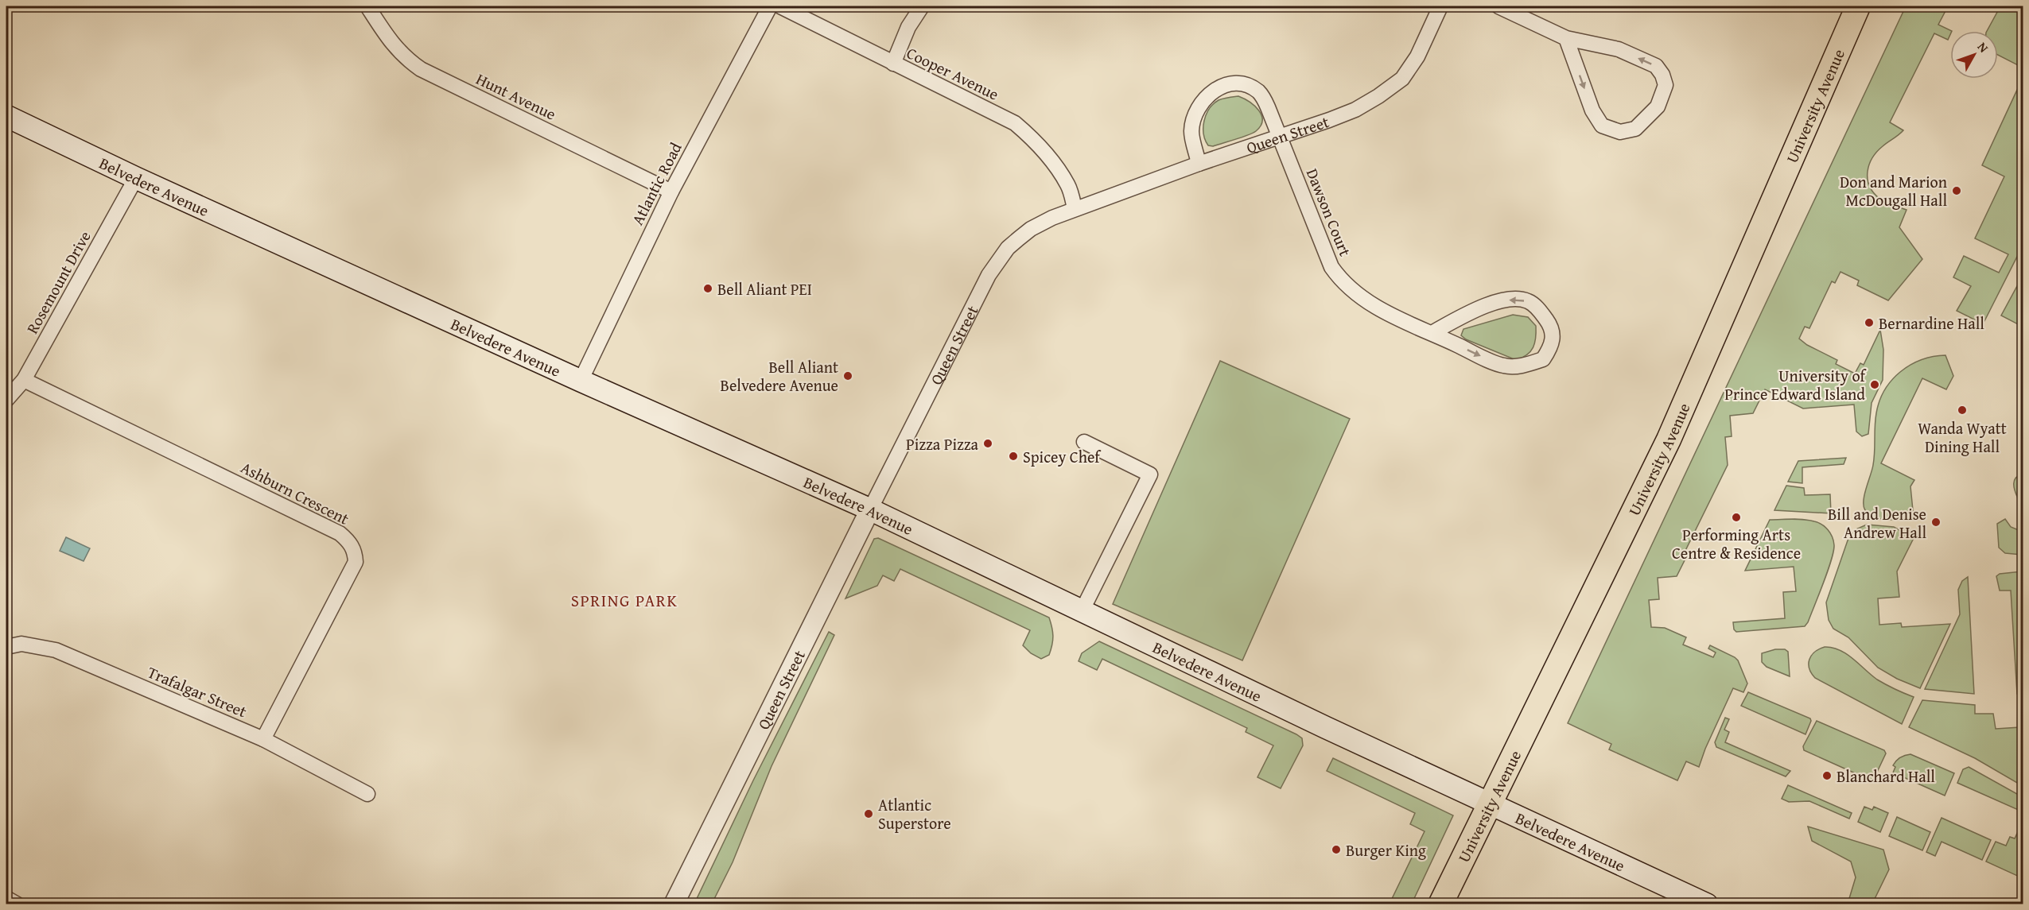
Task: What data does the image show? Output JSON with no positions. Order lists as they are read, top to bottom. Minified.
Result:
{"streets":{"main road":["University Avenue","Belvedere Avenue"],"street":["Cooper Avenue","Hunt Avenue","Queen Street","Atlantic Road","Dawson Court","Rosemount Drive","Ashburn Crescent","Trafalgar Street"]},"crossings":[["Cooper Avenue","Queen Street"],["Hunt Avenue","Atlantic Road"],["University Avenue","Belvedere Avenue"],["Queen Street","Belvedere Avenue"],["Queen Street","Dawson Court"],["Atlantic Road","Belvedere Avenue"],["Belvedere Avenue","Rosemount Drive"],["Rosemount Drive","Ashburn Crescent"],["Ashburn Crescent","Trafalgar Street"]],"districts":["SPRING PARK"],"places":["Don and Marion McDougall Hall","Bell Aliant PEI","Bernardine Hall","Bell Aliant Belvedere Avenue","University of Prince Edward Island","Wanda Wyatt Dining Hall","Pizza Pizza","Spicey Chef","Performing Arts Centre & Residence","Bill and Denise Andrew Hall","Blanchard Hall","Atlantic Superstore","Burger King"],"north":"top right"}
